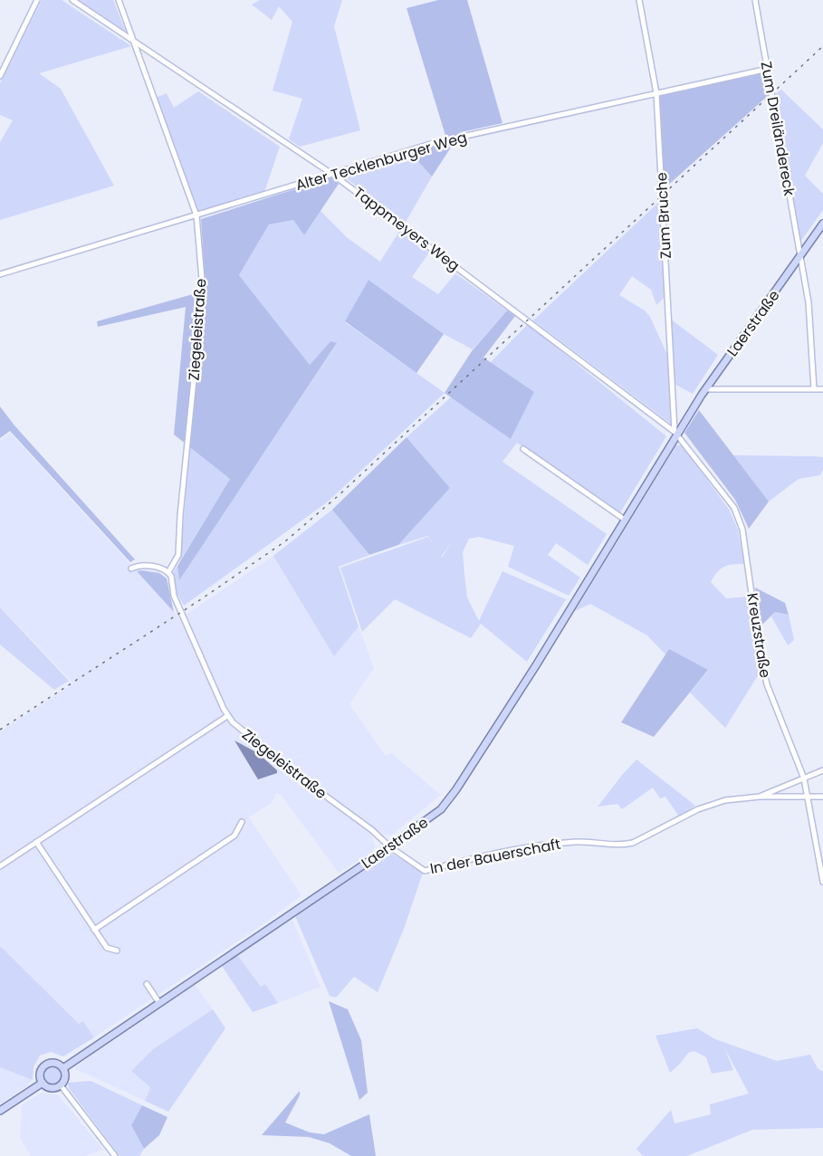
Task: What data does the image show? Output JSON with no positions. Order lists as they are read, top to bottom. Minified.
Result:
{"streets":{"main road":["Laerstraße"],"street":["Zum Dreiländereck","Alter Tecklenburger Weg","Zum Bruche","Tappmeyers Weg","Ziegeleistraße","Kreuzstraße","In der Bauerschaft"]},"crossings":[["Zum Dreiländereck","Alter Tecklenburger Weg"],["Zum Dreiländereck","Laerstraße"],["Alter Tecklenburger Weg","Zum Bruche"],["Alter Tecklenburger Weg","Tappmeyers Weg"],["Alter Tecklenburger Weg","Ziegeleistraße"],["Zum Bruche","Tappmeyers Weg"],["Zum Bruche","Laerstraße"],["Zum Bruche","Kreuzstraße"],["Tappmeyers Weg","Laerstraße"],["Tappmeyers Weg","Ziegeleistraße"],["Tappmeyers Weg","Kreuzstraße"],["Laerstraße","Ziegeleistraße"],["Laerstraße","Kreuzstraße"],["Laerstraße","In der Bauerschaft"],["Ziegeleistraße","In der Bauerschaft"],["Kreuzstraße","In der Bauerschaft"]]}
